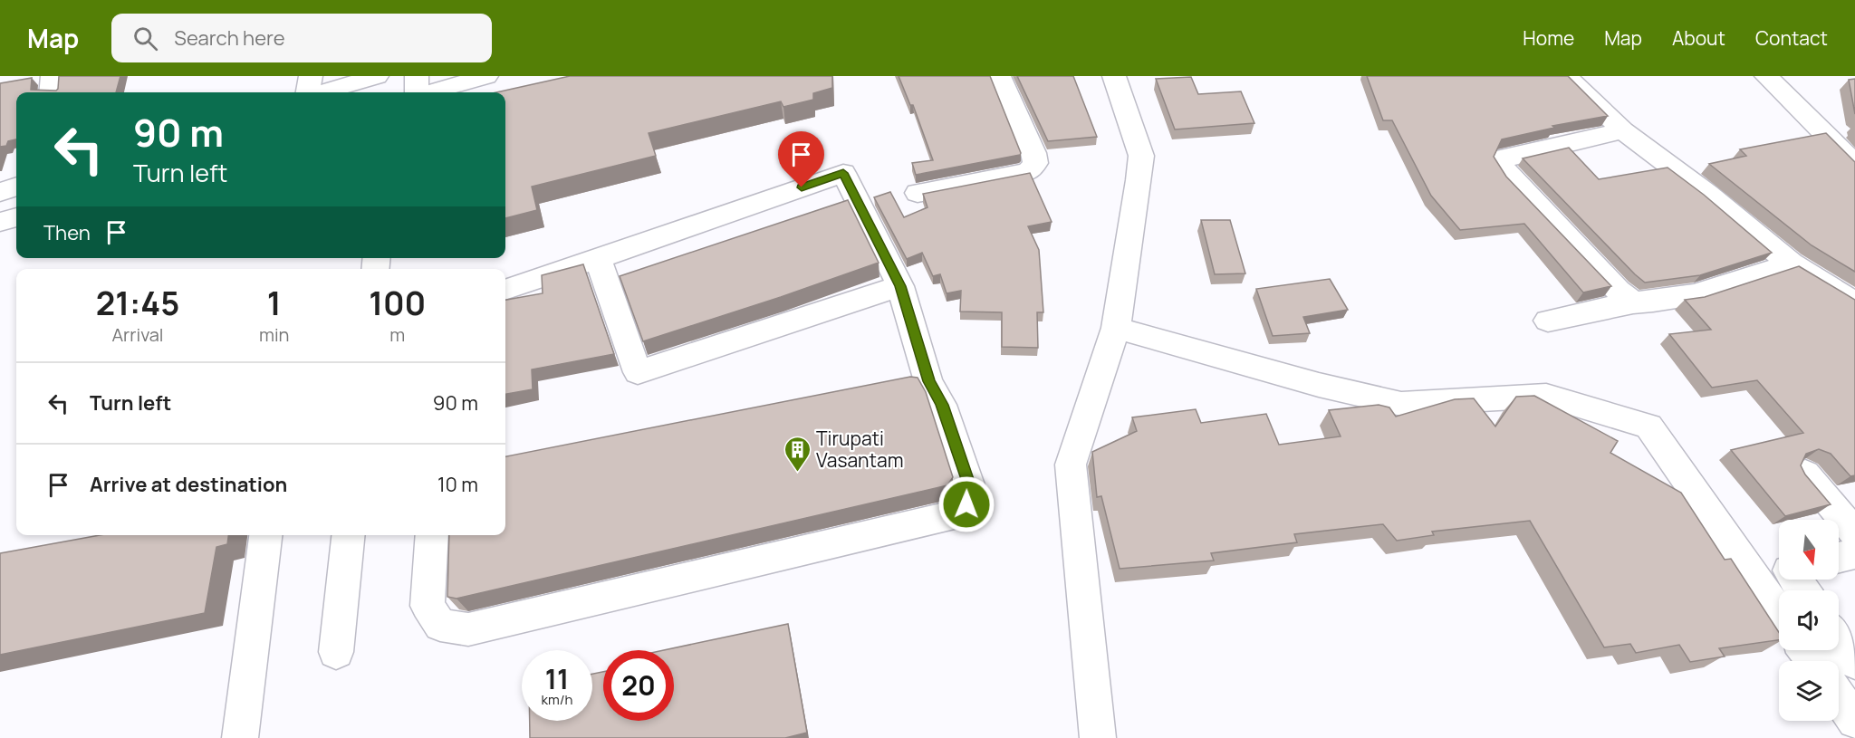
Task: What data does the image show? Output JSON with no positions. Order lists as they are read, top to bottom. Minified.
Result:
{"places":{"building":["Tirupati Vasantam"]},"north":"bottom","page":{"header":"Map","search":"Search here","nav":["Home","Map","About","Contact"],"turn":["90 m","Turn left"],"then":"Then","eta":["21:45","Arrival","1","min","100","m"],"list":[{"name":"Turn left","value":"90 m"},{"name":"Arrive at destination","value":"10 m"}],"speed":"11 km/h","limit":"20"}}
